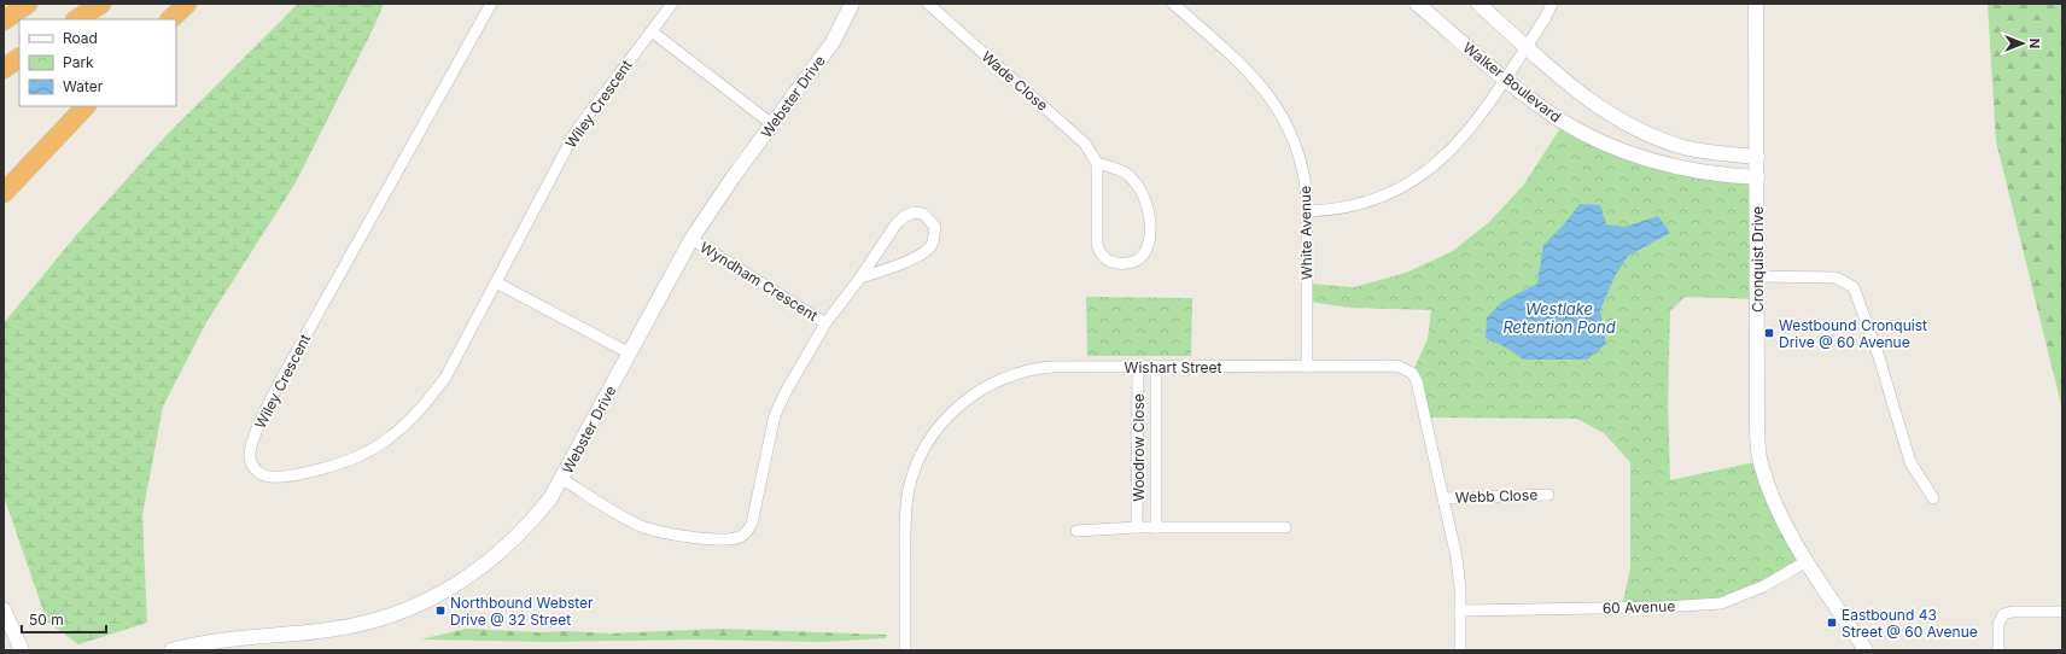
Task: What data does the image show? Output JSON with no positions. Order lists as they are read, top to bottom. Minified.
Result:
{"streets":{"street":["Wade Close","Walker Boulevard","Webster Drive","Wiley Crescent","White Avenue","Cronquist Drive","Wyndham Crescent","Wishart Street","Woodrow Close","Webb Close","60 Avenue"]},"crossings":[["Walker Boulevard","Cronquist Drive"],["Webster Drive","Wyndham Crescent"],["White Avenue","Wishart Street"],["Cronquist Drive","60 Avenue"],["Wishart Street","Woodrow Close"],["Wishart Street","Webb Close"],["Wishart Street","60 Avenue"]],"water":["Westlake Retention Pond"],"places":{"transit":["Westbound Cronquist Drive @ 60 Avenue","Northbound Webster Drive @ 32 Street","Eastbound 43 Street @ 60 Avenue"]},"legend":["Road","Park","Water"],"scale_bar":"50 m","north":"right"}
